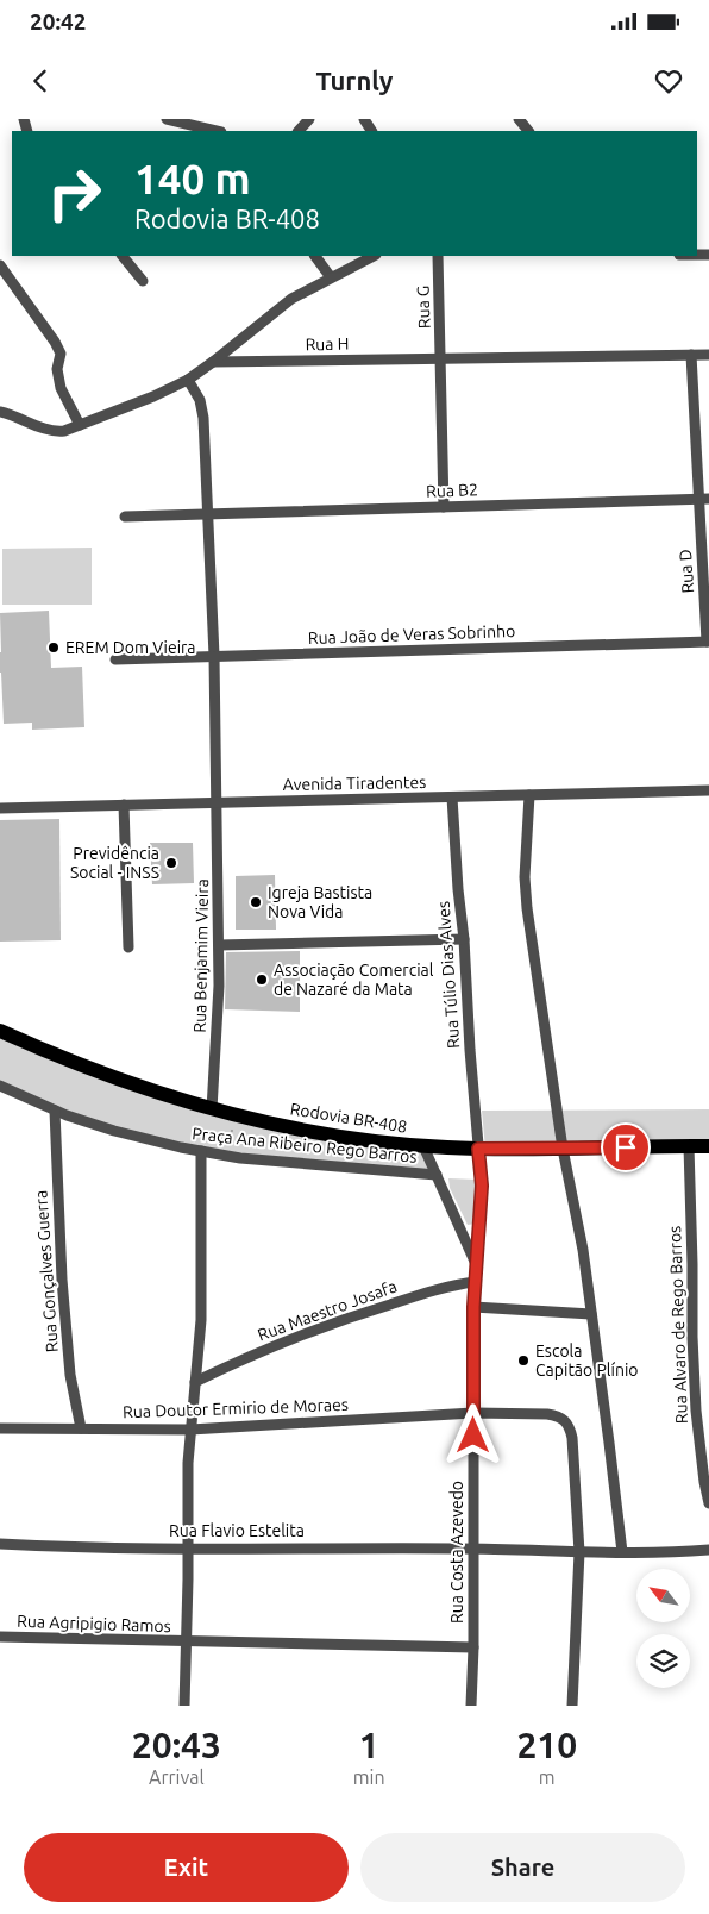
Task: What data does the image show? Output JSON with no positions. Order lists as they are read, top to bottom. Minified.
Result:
{"streets":{"main road":["Rodovia BR-408"],"street":["Rua G","Rua H","Rua B2","Rua D","Rua João de Veras Sobrinho","Avenida Tiradentes","Rua Benjamim Vieira","Rua Túlio Dias Alves","Praça Ana Ribeiro Rego Barros","Rua Gonçalves Guerra","Rua Maestro Josafa","Rua Alvaro de Rego Barros","Rua Doutor Ermirio de Moraes","Rua Flavio Estelita","Rua Costa Azevedo","Rua Agripigio Ramos"]},"crossings":[["Rua G","Rua H"],["Rua G","Rua B2"],["Rua B2","Rua D"],["Rua B2","Rua Benjamim Vieira"],["Rua D","Rua João de Veras Sobrinho"],["Rua João de Veras Sobrinho","Rua Benjamim Vieira"],["Avenida Tiradentes","Rua Benjamim Vieira"],["Avenida Tiradentes","Rua Túlio Dias Alves"],["Rua Benjamim Vieira","Rodovia BR-408"],["Rua Túlio Dias Alves","Rodovia BR-408"],["Rua Túlio Dias Alves","Rua Costa Azevedo"],["Rodovia BR-408","Rua Alvaro de Rego Barros"],["Rodovia BR-408","Rua Costa Azevedo"],["Praça Ana Ribeiro Rego Barros","Rua Gonçalves Guerra"],["Rua Gonçalves Guerra","Rua Doutor Ermirio de Moraes"],["Rua Maestro Josafa","Rua Costa Azevedo"],["Rua Doutor Ermirio de Moraes","Rua Flavio Estelita"],["Rua Doutor Ermirio de Moraes","Rua Costa Azevedo"],["Rua Flavio Estelita","Rua Costa Azevedo"],["Rua Costa Azevedo","Rua Agripigio Ramos"]],"places":["EREM Dom Vieira","Previdência Social - INSS","Igreja Bastista Nova Vida","Associação Comercial de Nazaré da Mata","Escola Capitão Plínio"],"north":"top left","page":{"status":"20:42","header":"Turnly","turn":["140 m","Rodovia BR-408"],"eta":["20:43","Arrival","1","min","210","m"],"buttons":["Exit","Share"]}}
